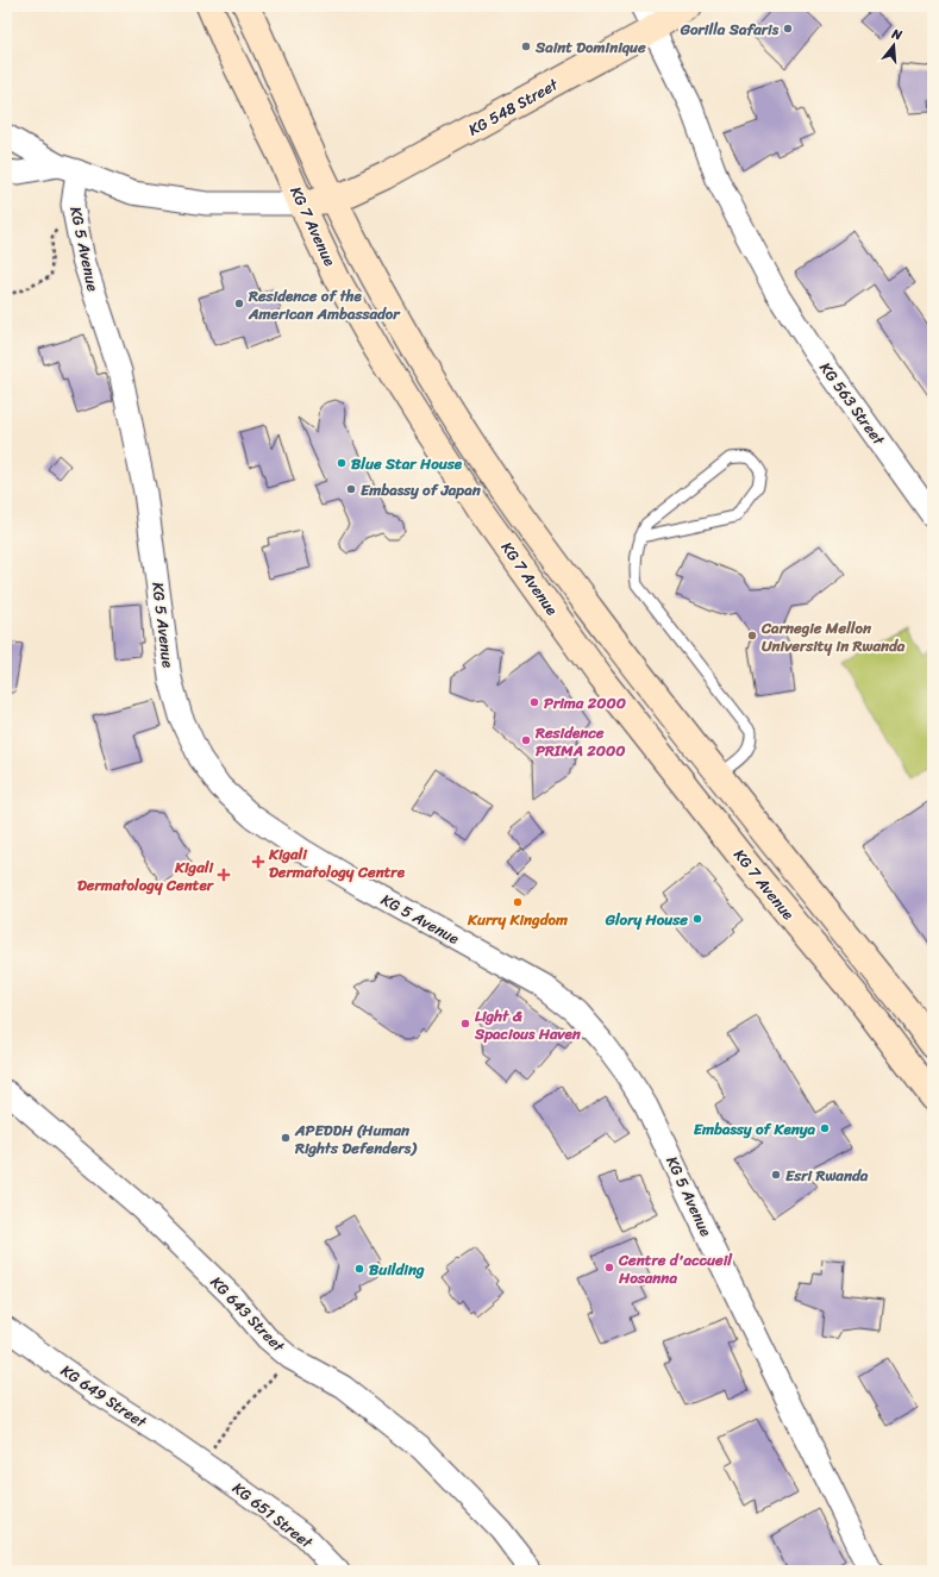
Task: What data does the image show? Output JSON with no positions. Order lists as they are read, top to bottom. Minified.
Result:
{"streets":{"main road":["KG 548 Street","KG 7 Avenue"],"street":["KG 5 Avenue","KG 563 Street","KG 643 Street","KG 649 Street","KG 651 Street"]},"crossings":[["KG 548 Street","KG 7 Avenue"],["KG 548 Street","KG 563 Street"],["KG 649 Street","KG 651 Street"]],"places":{"other":["Gorilla Safaris","Saint Dominique","Residence of the American Ambassador","Blue Star House","Embassy of Japan","Carnegie Mellon University in Rwanda","Prima 2000","Residence PRIMA 2000","Kurry Kingdom","Glory House","Light & Spacious Haven","Embassy of Kenya","APEDDH (Human Rights Defenders)","Esri Rwanda","Centre d'accueil Hosanna","Building"],"health":["Kigali Dermatology Centre","Kigali Dermatology Center"]},"north":"top"}
